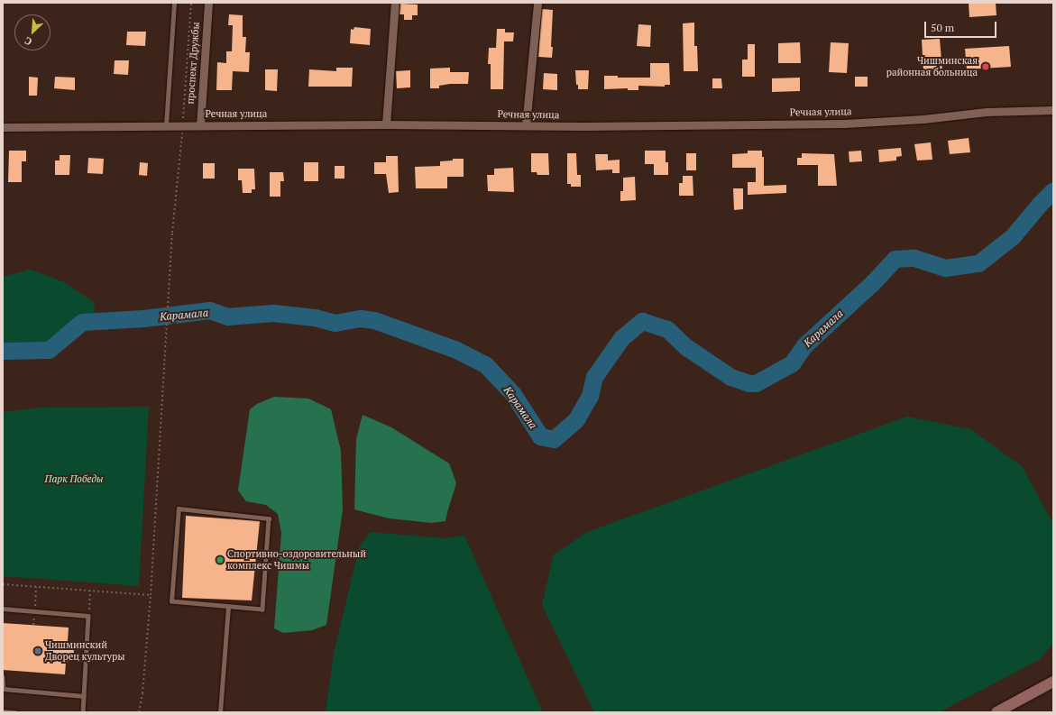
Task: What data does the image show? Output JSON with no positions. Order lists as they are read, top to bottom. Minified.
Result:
{"streets":{"street":["проспект Дружбы","Речная улица"]},"crossings":[["проспект Дружбы","Речная улица"]],"water":["Карамала"],"parks":["Парк Победы"],"places":["Чишминская районная больница","Спортивно-оздоровительный комплекс Чишмы","Чишминский Дворец культуры"],"scale_bar":"50 m","north":"bottom left"}
